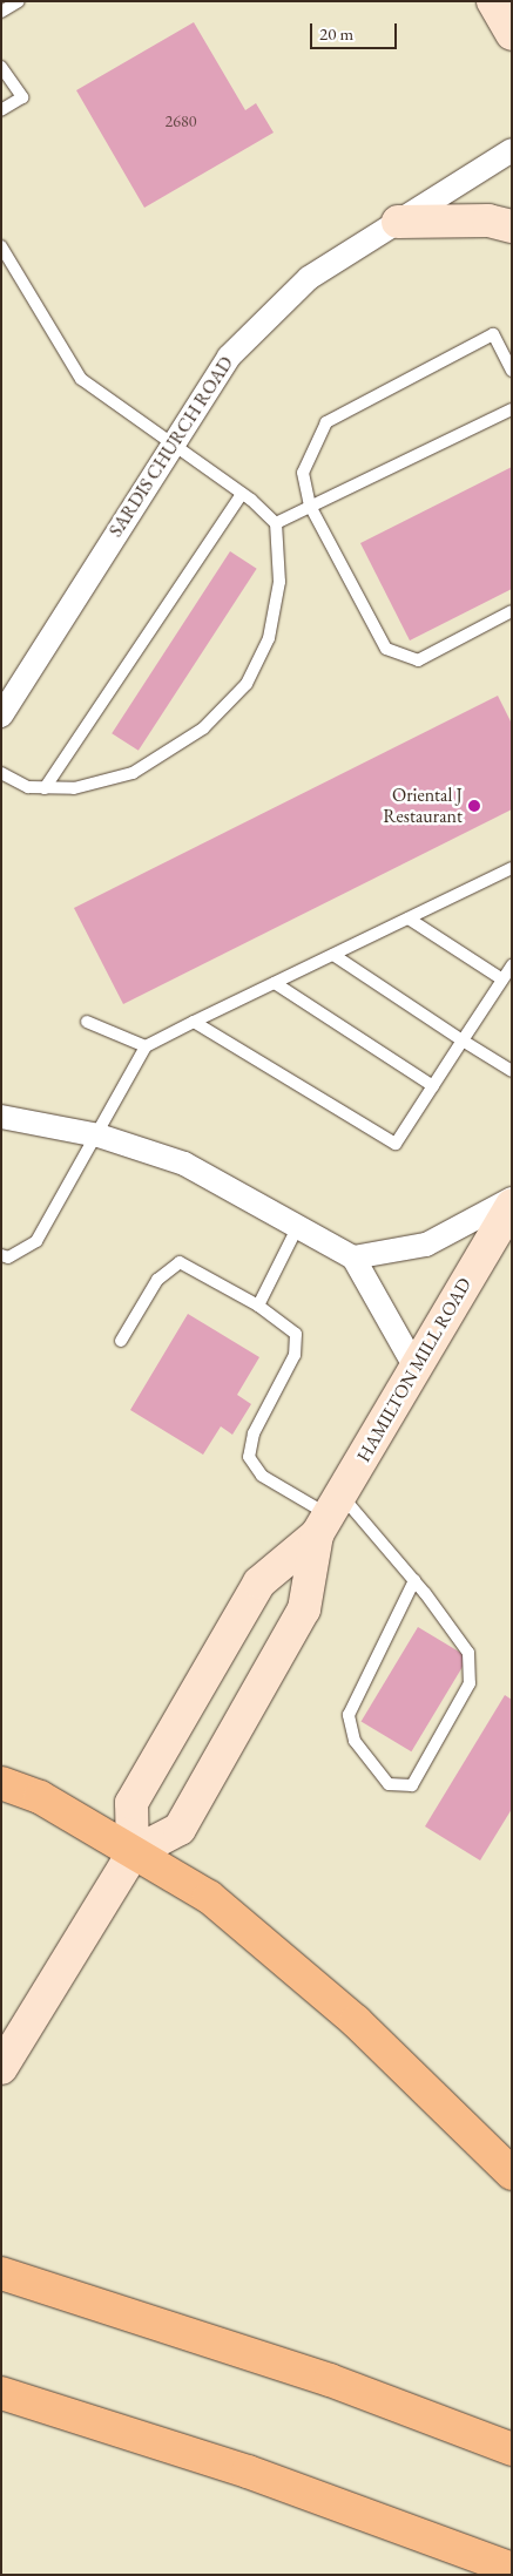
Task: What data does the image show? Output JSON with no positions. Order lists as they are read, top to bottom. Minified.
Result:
{"streets":{"main road":["HAMILTON MILL ROAD"],"street":["SARDIS CHURCH ROAD"]},"places":["Oriental J Restaurant"],"house_numbers":["2680"],"scale_bar":"20 m"}
